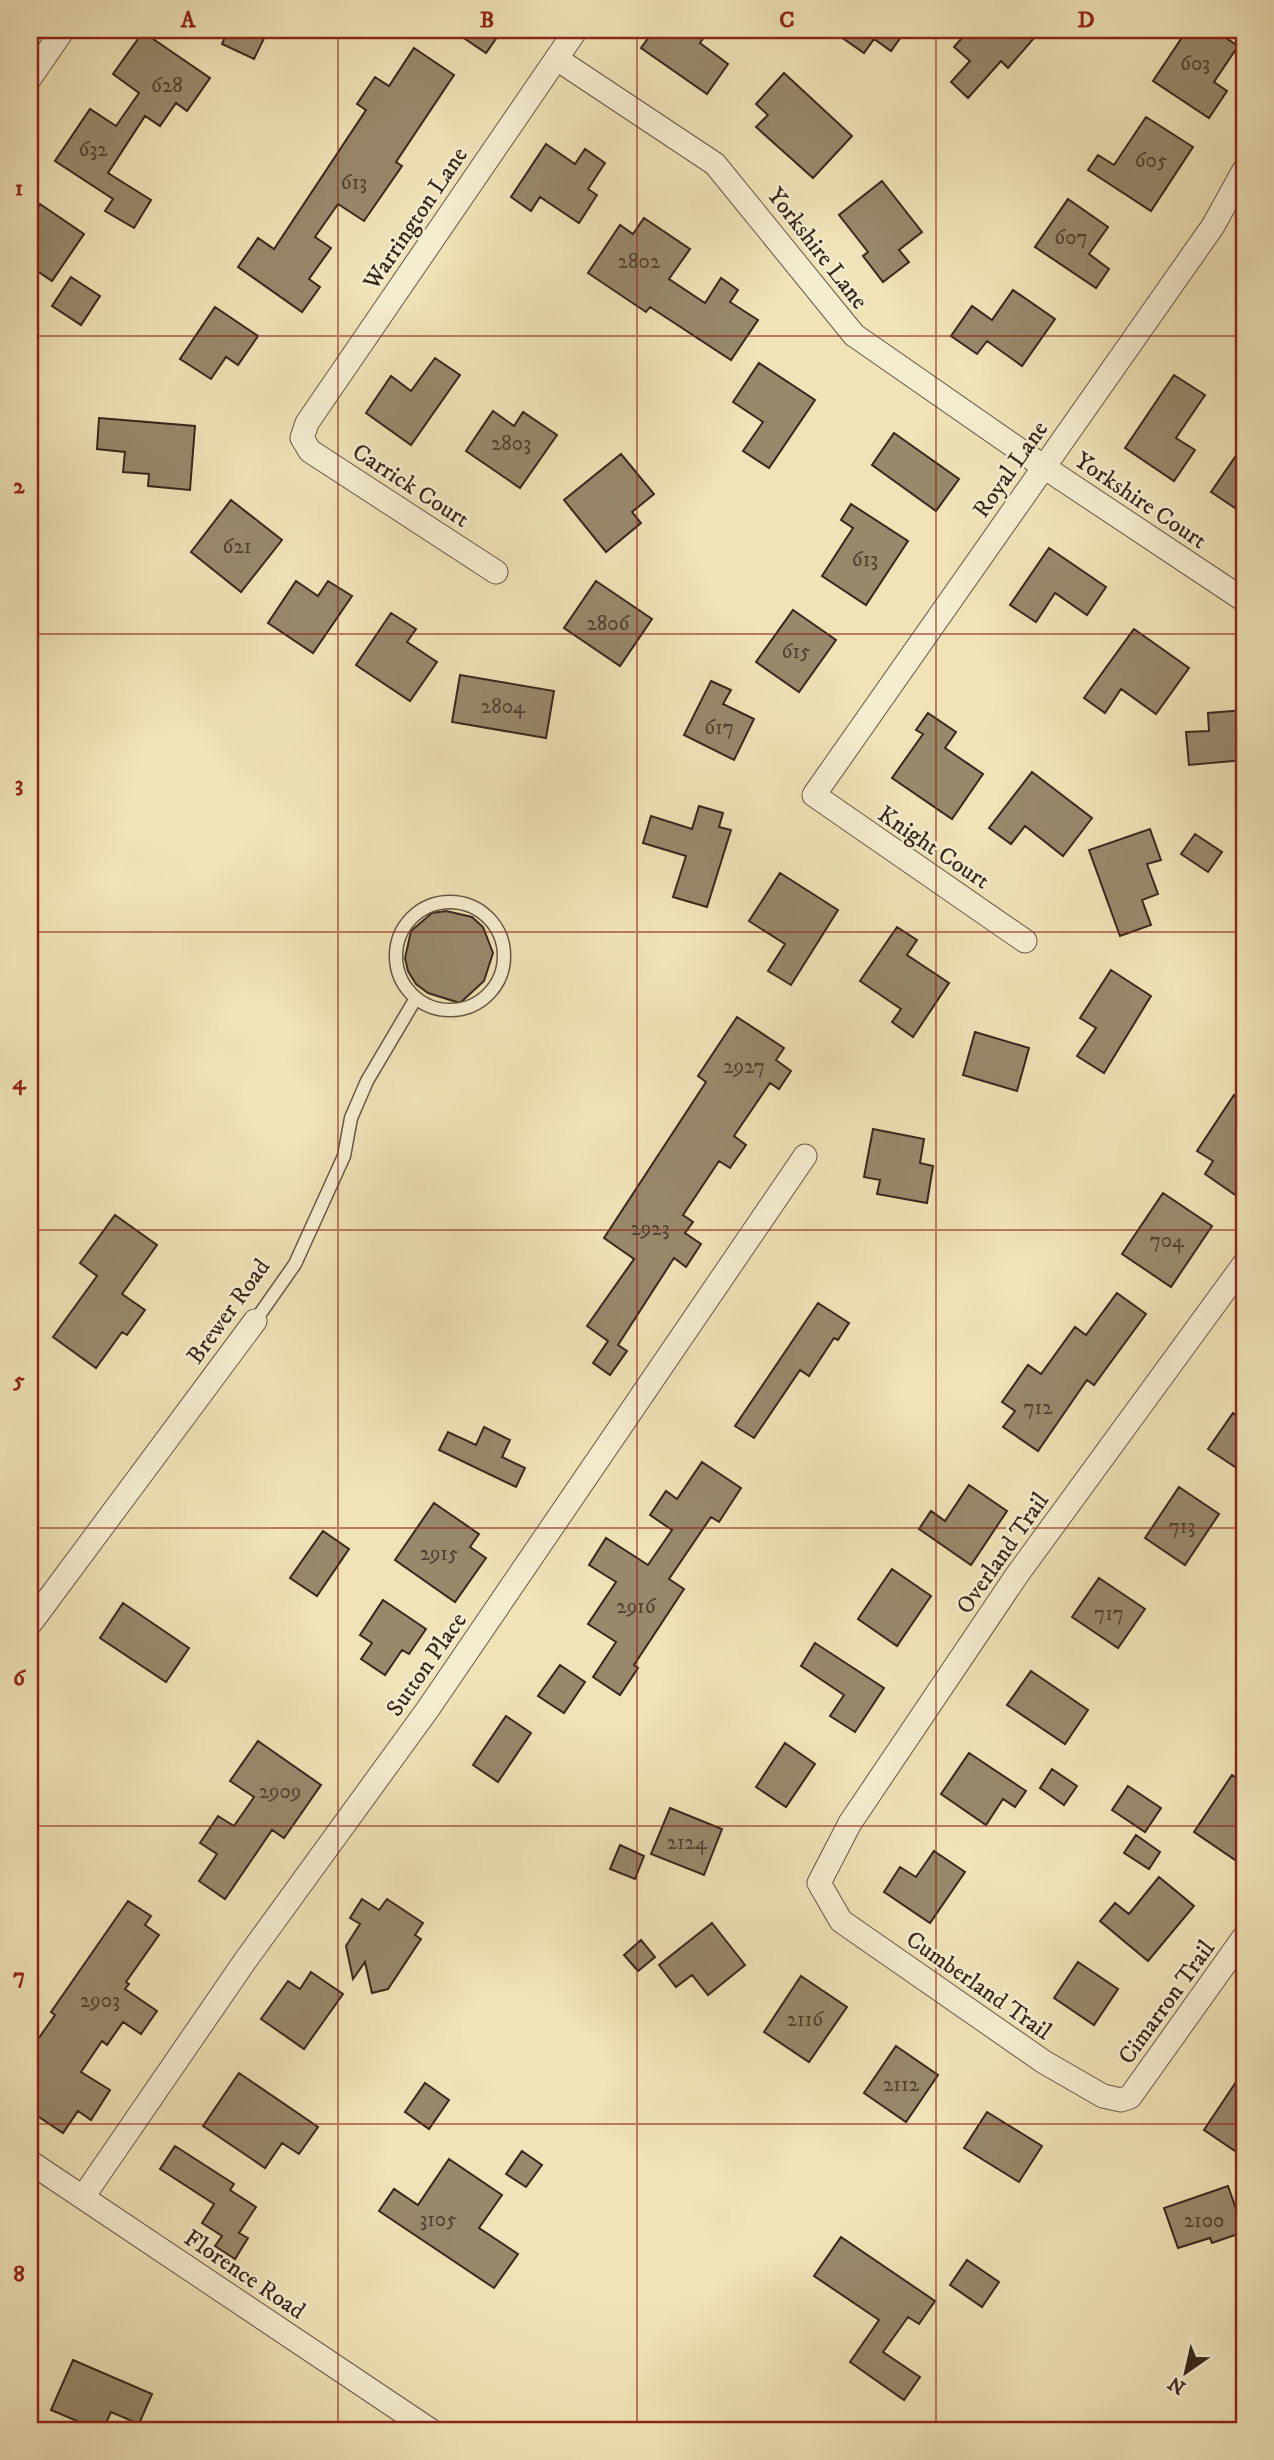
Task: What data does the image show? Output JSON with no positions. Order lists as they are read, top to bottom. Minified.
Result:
{"streets":{"street":["Warrington Lane","Yorkshire Lane","Royal Lane","Carrick Court","Yorkshire Court","Knight Court","Brewer Road","Overland Trail","Sutton Place","Cumberland Trail","Cimarron Trail","Florence Road"]},"crossings":[["Warrington Lane","Yorkshire Lane"],["Warrington Lane","Carrick Court"],["Yorkshire Lane","Royal Lane"],["Yorkshire Lane","Yorkshire Court"],["Royal Lane","Yorkshire Court"],["Royal Lane","Knight Court"],["Overland Trail","Cumberland Trail"],["Sutton Place","Florence Road"],["Cumberland Trail","Cimarron Trail"]],"house_numbers":["603","628","632","605","613","607","2802","2803","621","613","2806","615","2804","617","2927","2923","704","712","713","2915","2916","717","2909","2124","2903","2116","2112","3105","2100"],"north":"bottom left","grid":{"columns":["A","B","C","D"],"rows":["1","2","3","4","5","6","7","8"]}}
